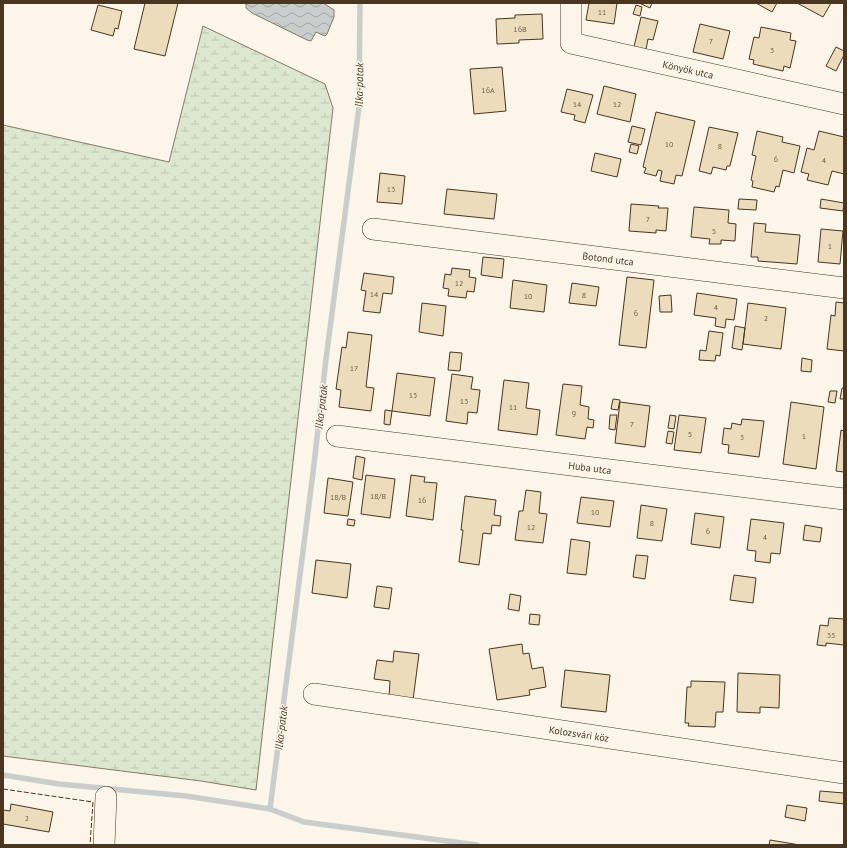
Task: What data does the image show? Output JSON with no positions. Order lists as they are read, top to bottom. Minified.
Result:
{"streets":{"street":["Könyök utca","Botond utca","Huba utca","Kolozsvári köz"]},"water":["Ilka-patak"],"house_numbers":["11","16B","7","3","16A","14","12","10","8","6","4","13","7","5","1","12","14","8","10","4","6","2","17","15","13","11","9","7","5","1","3","18/B","18/B","16","10","8","12","6","4","35","2"]}
